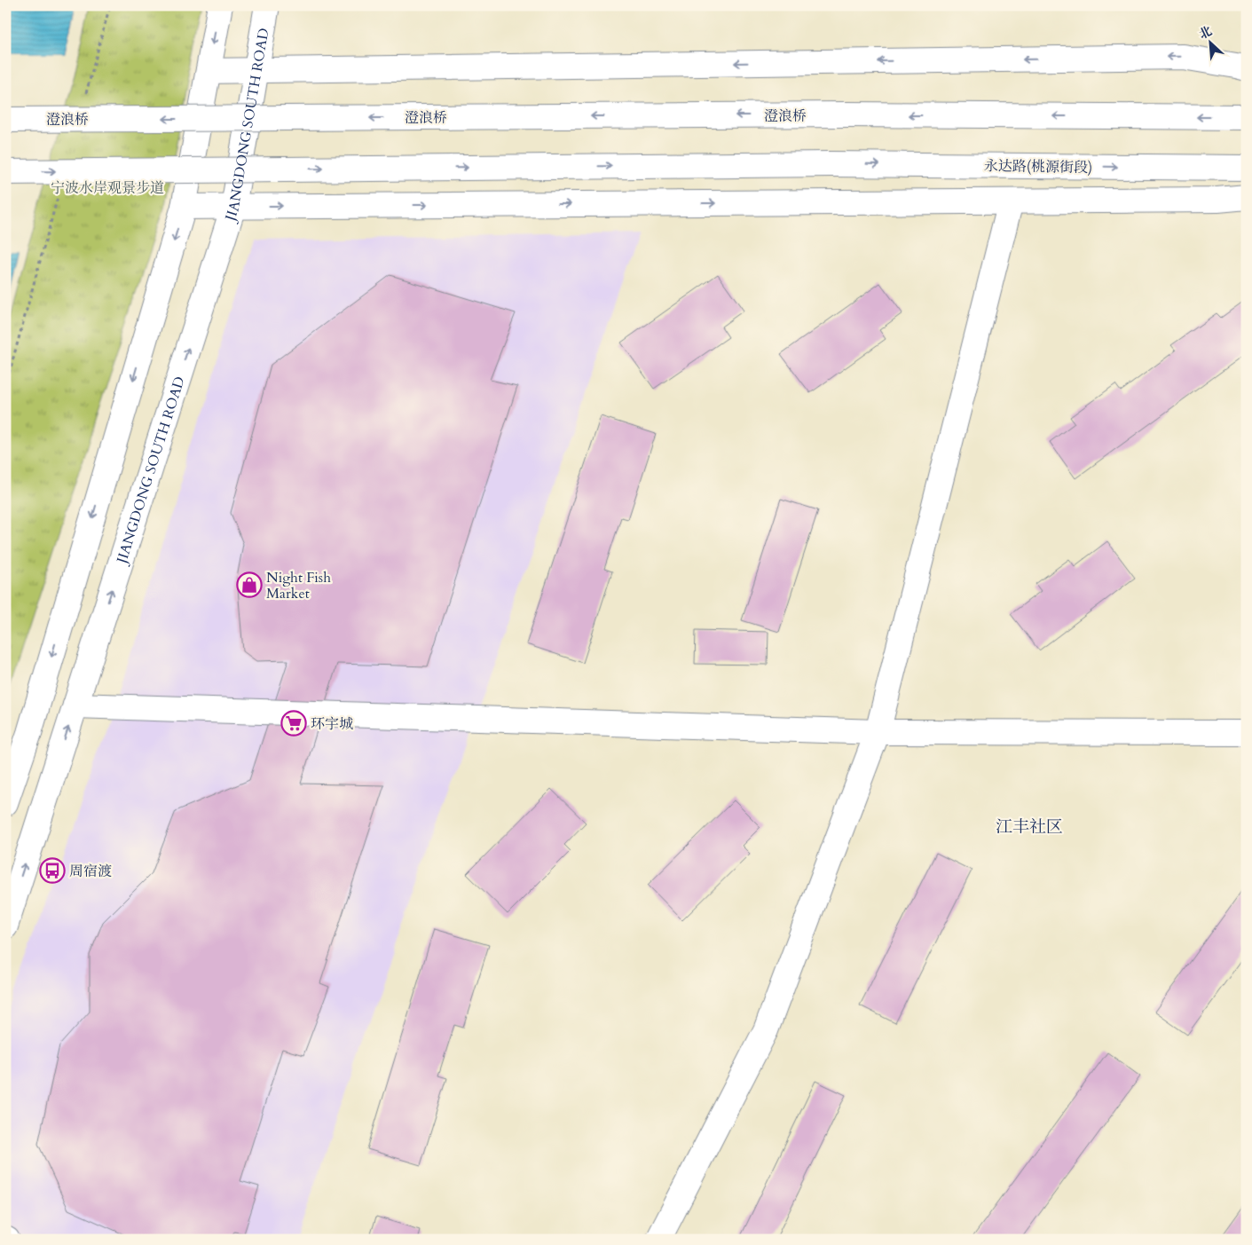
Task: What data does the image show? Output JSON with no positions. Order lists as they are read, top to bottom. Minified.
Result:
{"streets":{"main road":["澄浪桥","JIANGDONG SOUTH ROAD","永达路(桃源街段)"]},"districts":["江丰社区"],"parks":["宁波水岸观景步道"],"places":{"shop":["Night Fish Market"],"supermarket":["环宇城"],"bus stop":["周宿渡"]},"north":"top left"}
